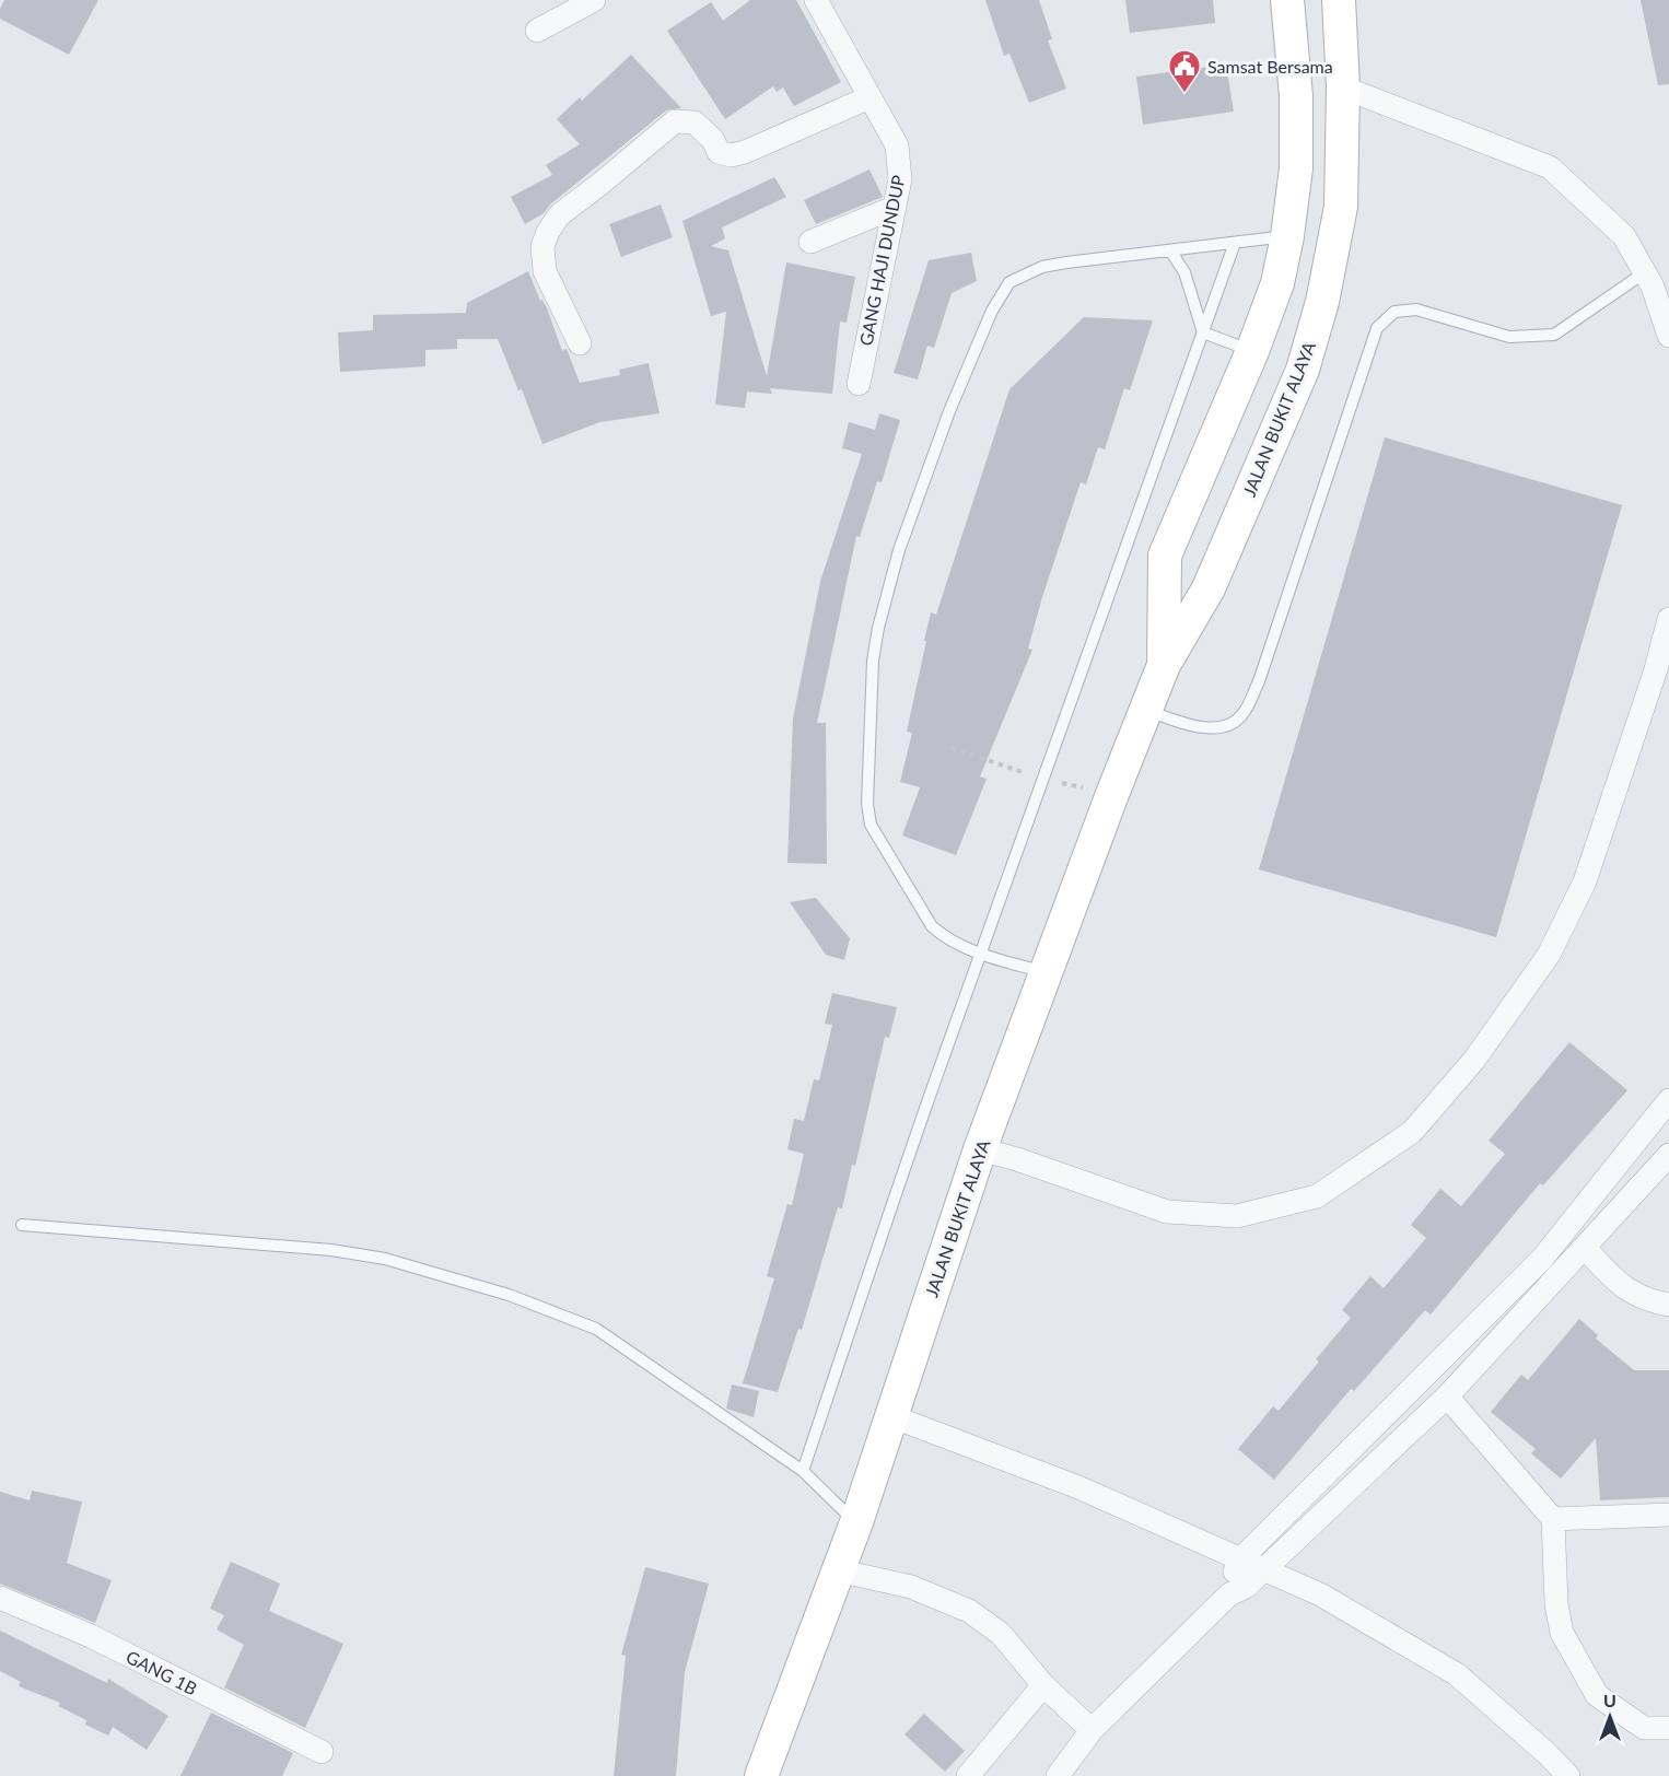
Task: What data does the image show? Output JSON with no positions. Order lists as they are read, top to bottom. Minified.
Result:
{"streets":{"street":["GANG HAJI DUNDUP","JALAN BUKIT ALAYA","GANG 1B"]},"places":{"public building":["Samsat Bersama"]},"north":"top"}
